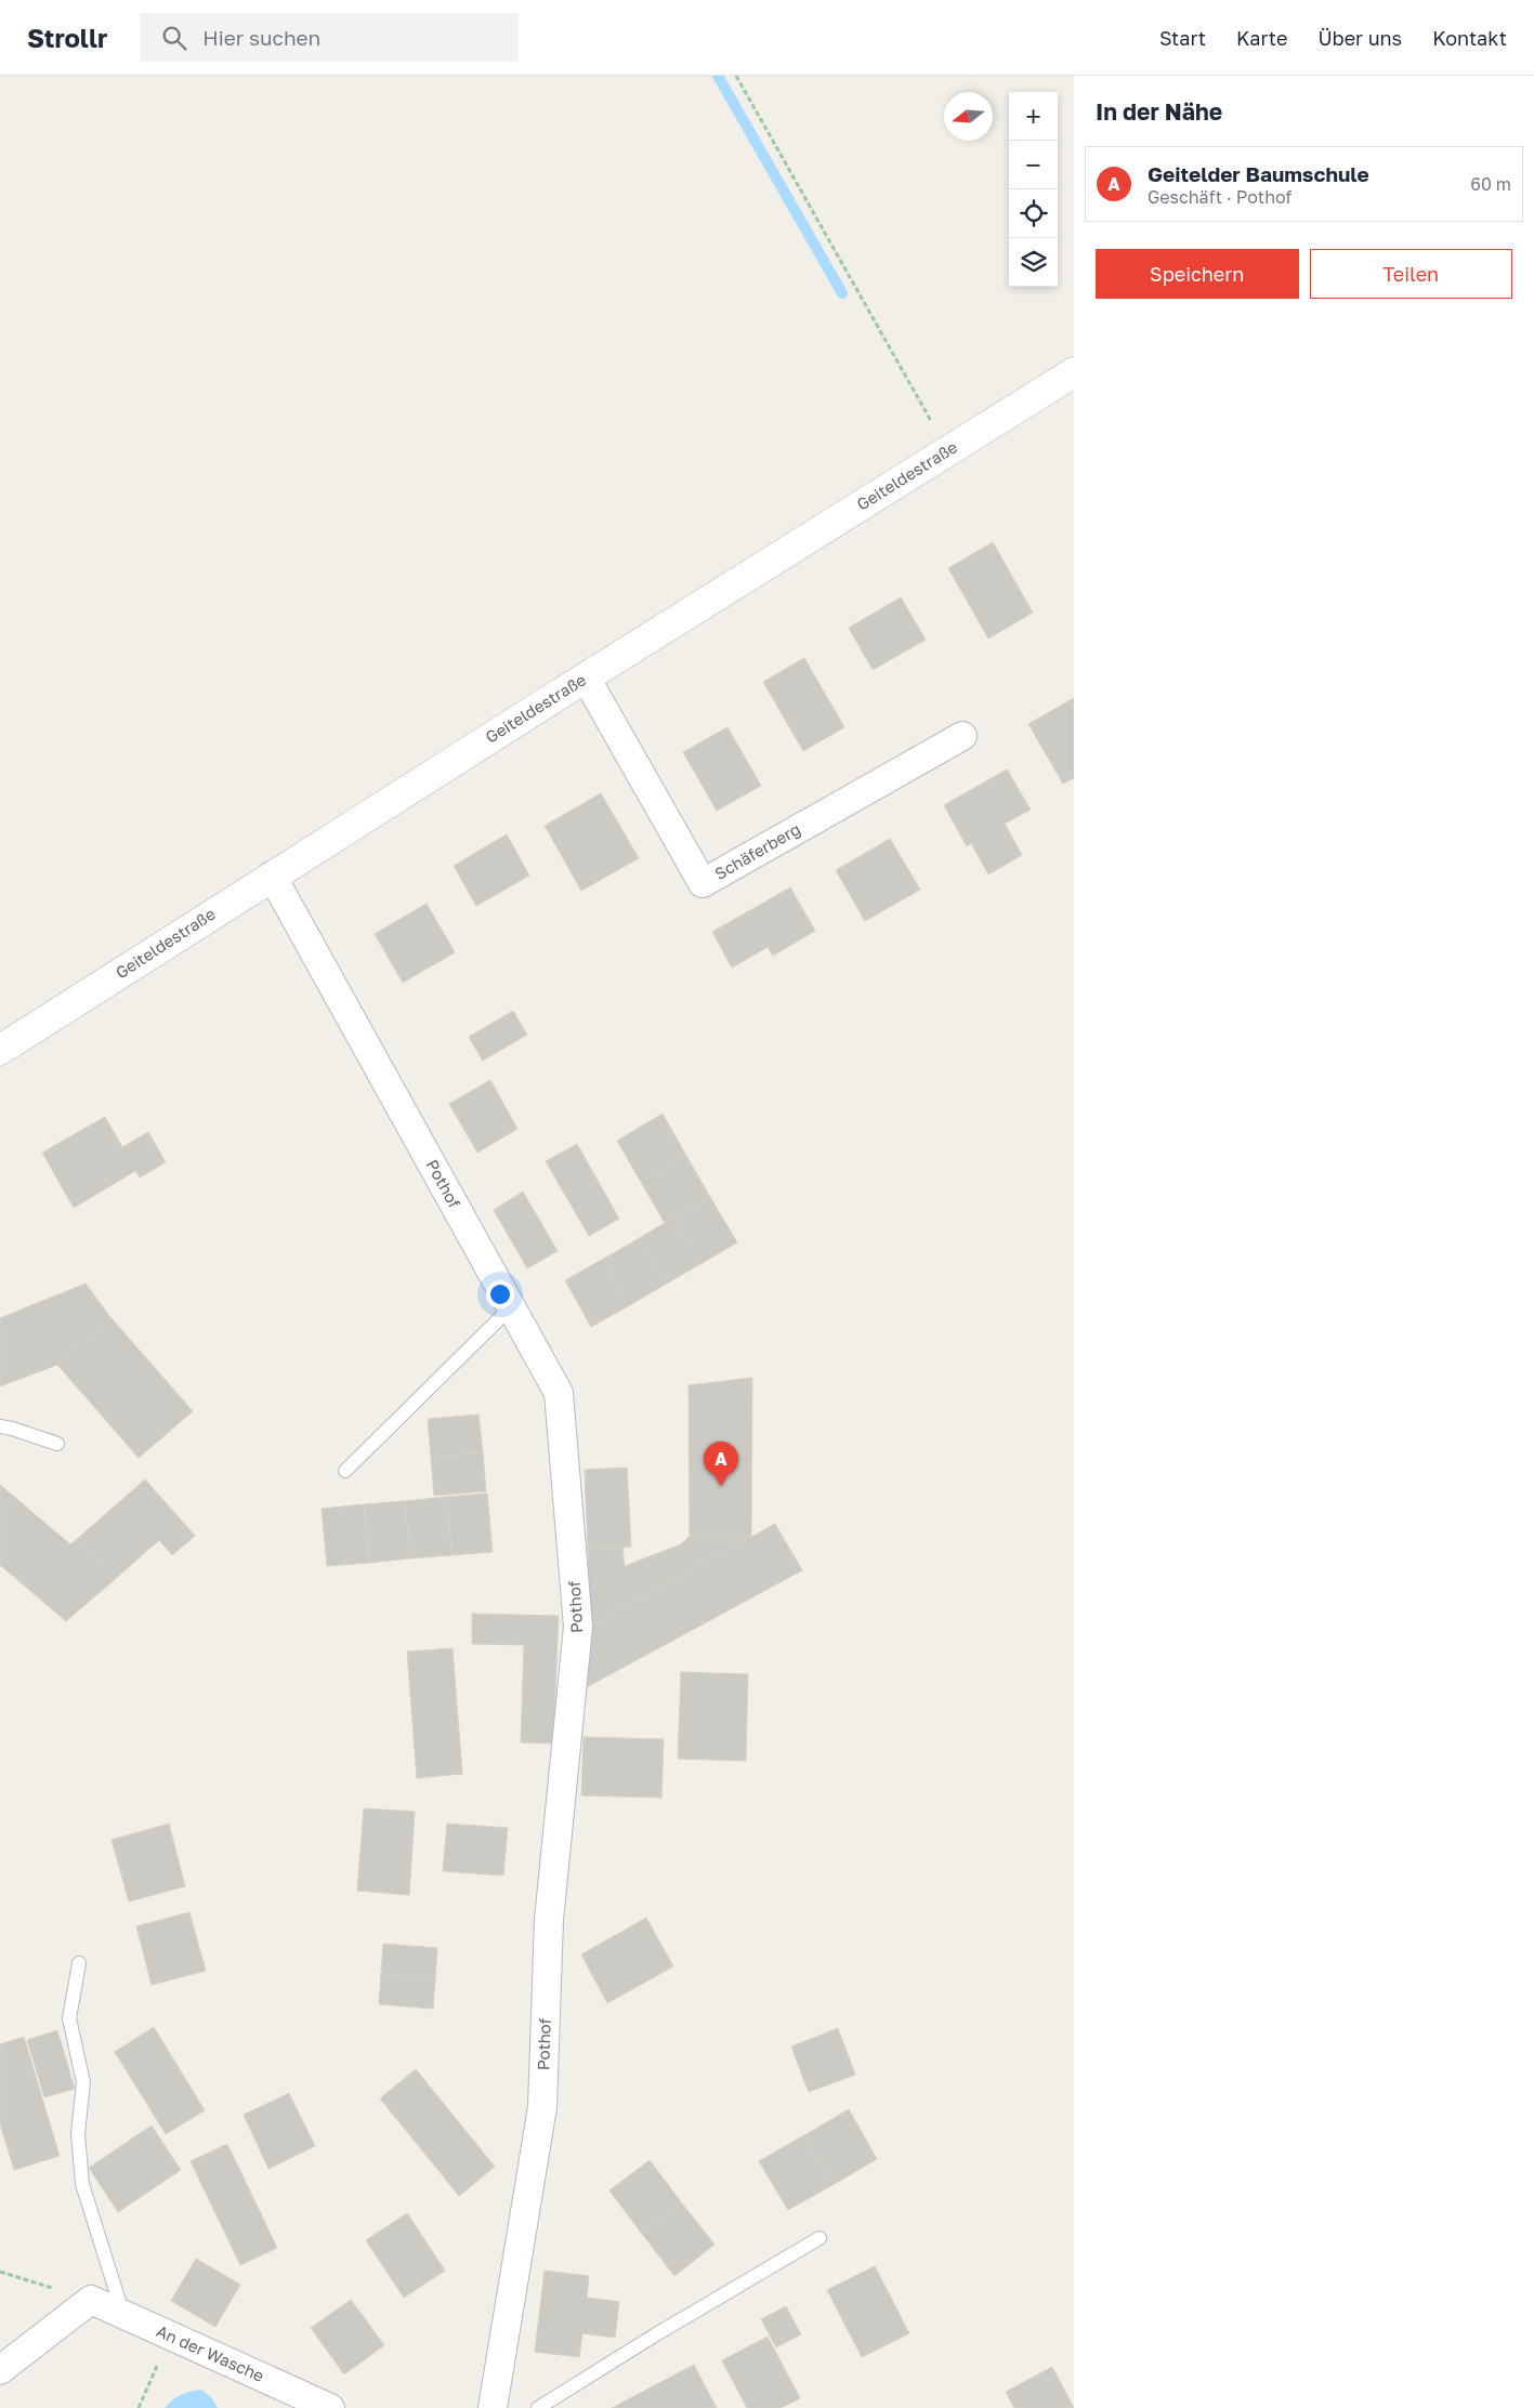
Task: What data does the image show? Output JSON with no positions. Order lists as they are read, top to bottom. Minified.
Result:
{"streets":{"street":["Geiteldestraße","Schäferberg","Pothof","An der Wasche"]},"crossings":[["Geiteldestraße","Schäferberg"],["Geiteldestraße","Pothof"]],"north":"left","page":{"header":"Strollr","search":"Hier suchen","nav":["Start","Karte","Über uns","Kontakt"],"heading":"In der Nähe","map_buttons":["+","−"],"list":[{"mark":"A","name":"Geitelder Baumschule","note":"Geschäft · Pothof","value":"60 m"}],"buttons":["Speichern","Teilen"],"pins":"A"}}
